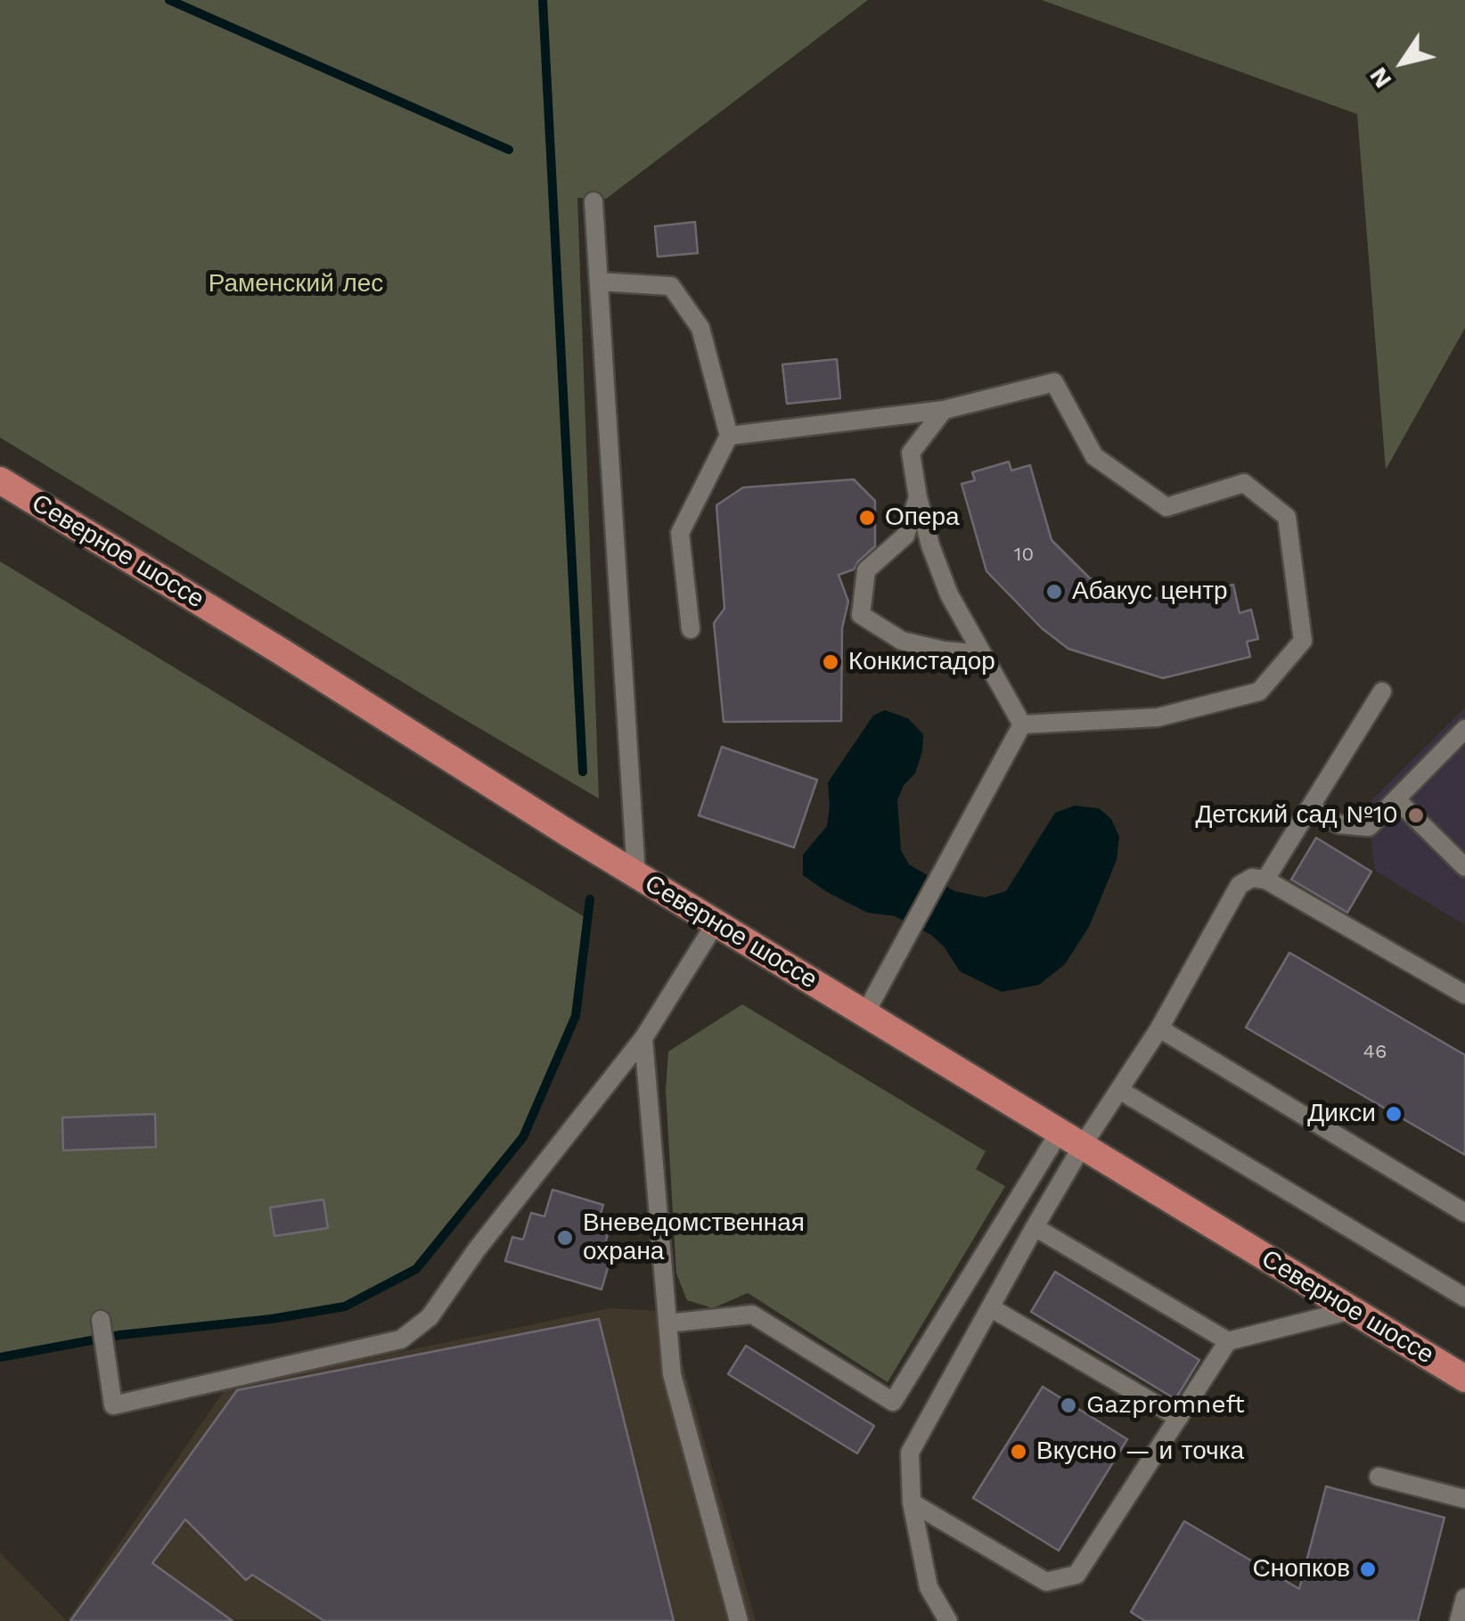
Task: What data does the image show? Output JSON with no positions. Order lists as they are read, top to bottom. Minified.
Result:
{"streets":{"main road":["Северное шоссе"]},"parks":["Раменский лес"],"places":["Опера","Абакус центр","Конкистадор","Детский сад №10","Дикси","Вневедомственная охрана","Gazpromneft","Вкусно — и точка","Снопков"],"house_numbers":["10","46"],"north":"bottom left"}
